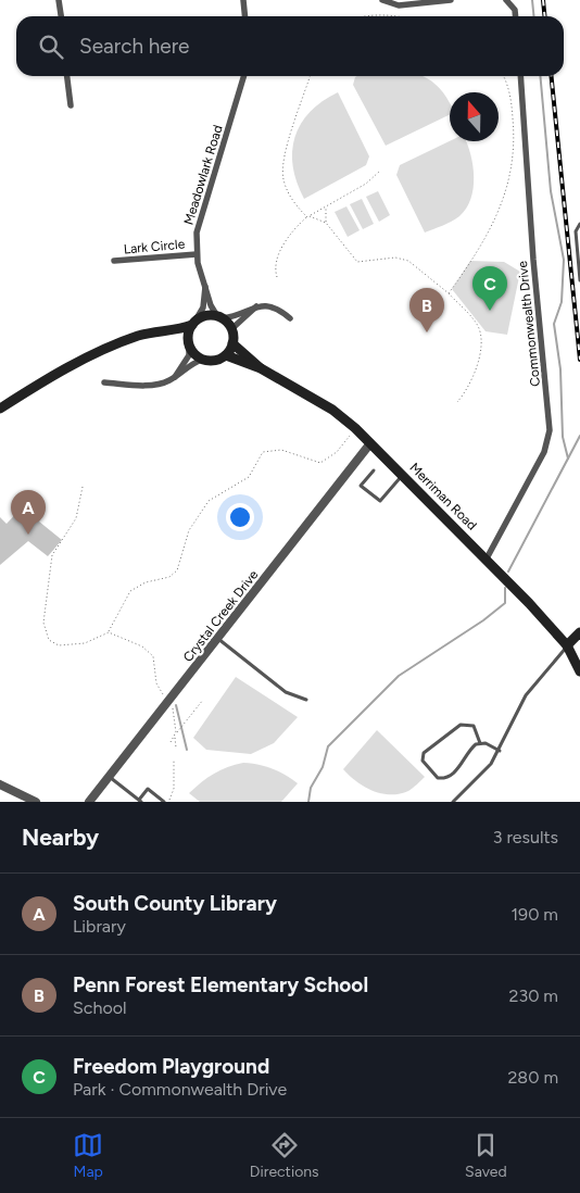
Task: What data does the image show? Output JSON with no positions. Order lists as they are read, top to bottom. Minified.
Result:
{"streets":{"main road":["Merriman Road"],"street":["Meadowlark Road","Lark Circle","Commonwealth Drive","Crystal Creek Drive"]},"crossings":[["Meadowlark Road","Lark Circle"],["Meadowlark Road","Merriman Road"],["Commonwealth Drive","Merriman Road"],["Merriman Road","Crystal Creek Drive"]],"north":"top","page":{"search":"Search here","pins":["C","B","A"],"heading":["Nearby","3 results"],"list":[{"mark":"A","name":"South County Library","note":"Library","value":"190 m"},{"mark":"B","name":"Penn Forest Elementary School","note":"School","value":"230 m"},{"mark":"C","name":"Freedom Playground","note":"Park · Commonwealth Drive","value":"280 m"}],"nav":["Map","Directions","Saved"]}}
